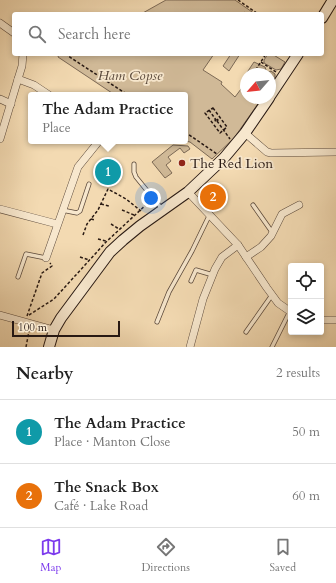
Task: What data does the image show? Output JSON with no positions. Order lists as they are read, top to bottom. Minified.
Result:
{"parks":["Ham Copse"],"places":["The Red Lion"],"scale_bar":"100 m","north":"bottom left","page":{"search":"Search here","popup":["The Adam Practice","Place"],"pins":["1","2"],"scale":"100 m","heading":["Nearby","2 results"],"list":[{"mark":"1","name":"The Adam Practice","note":"Place · Manton Close","value":"50 m"},{"mark":"2","name":"The Snack Box","note":"Café · Lake Road","value":"60 m"}],"nav":["Map","Directions","Saved"]}}
